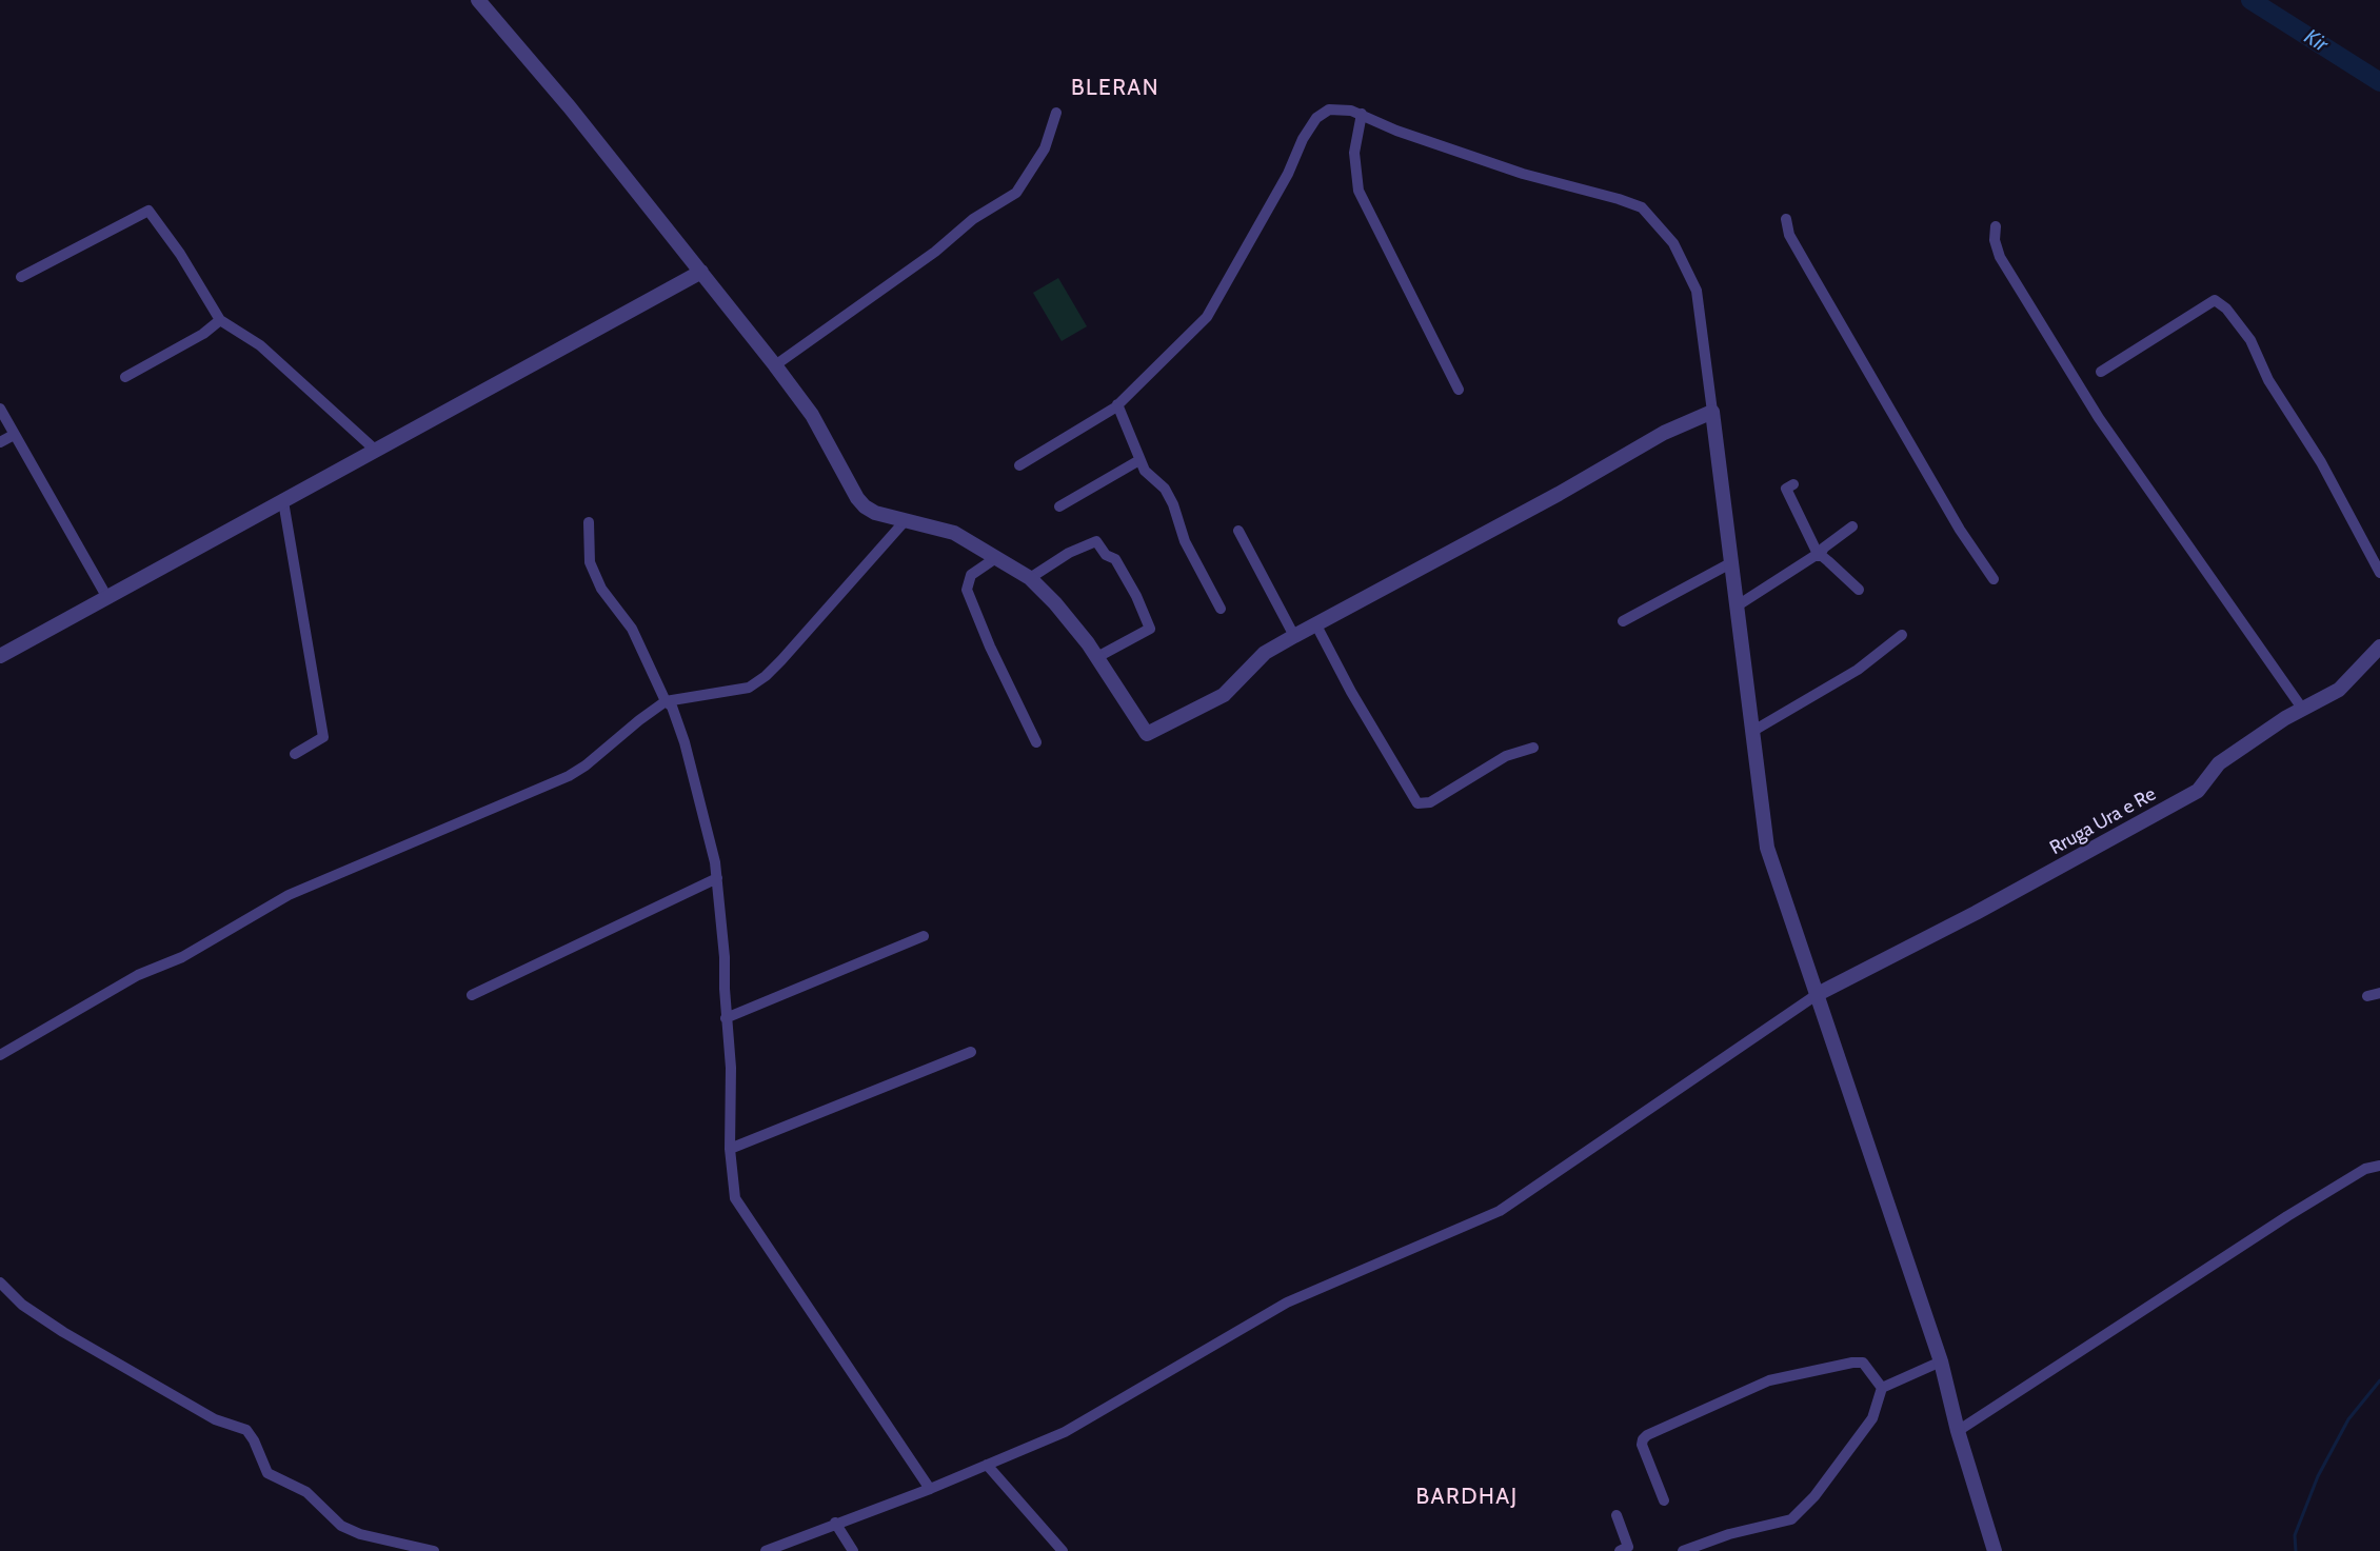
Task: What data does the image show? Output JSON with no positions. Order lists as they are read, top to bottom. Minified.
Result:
{"streets":{"street":["Rruga Ura e Re"]},"districts":["BLERAN","BARDHAJ"],"water":["Kir"]}
